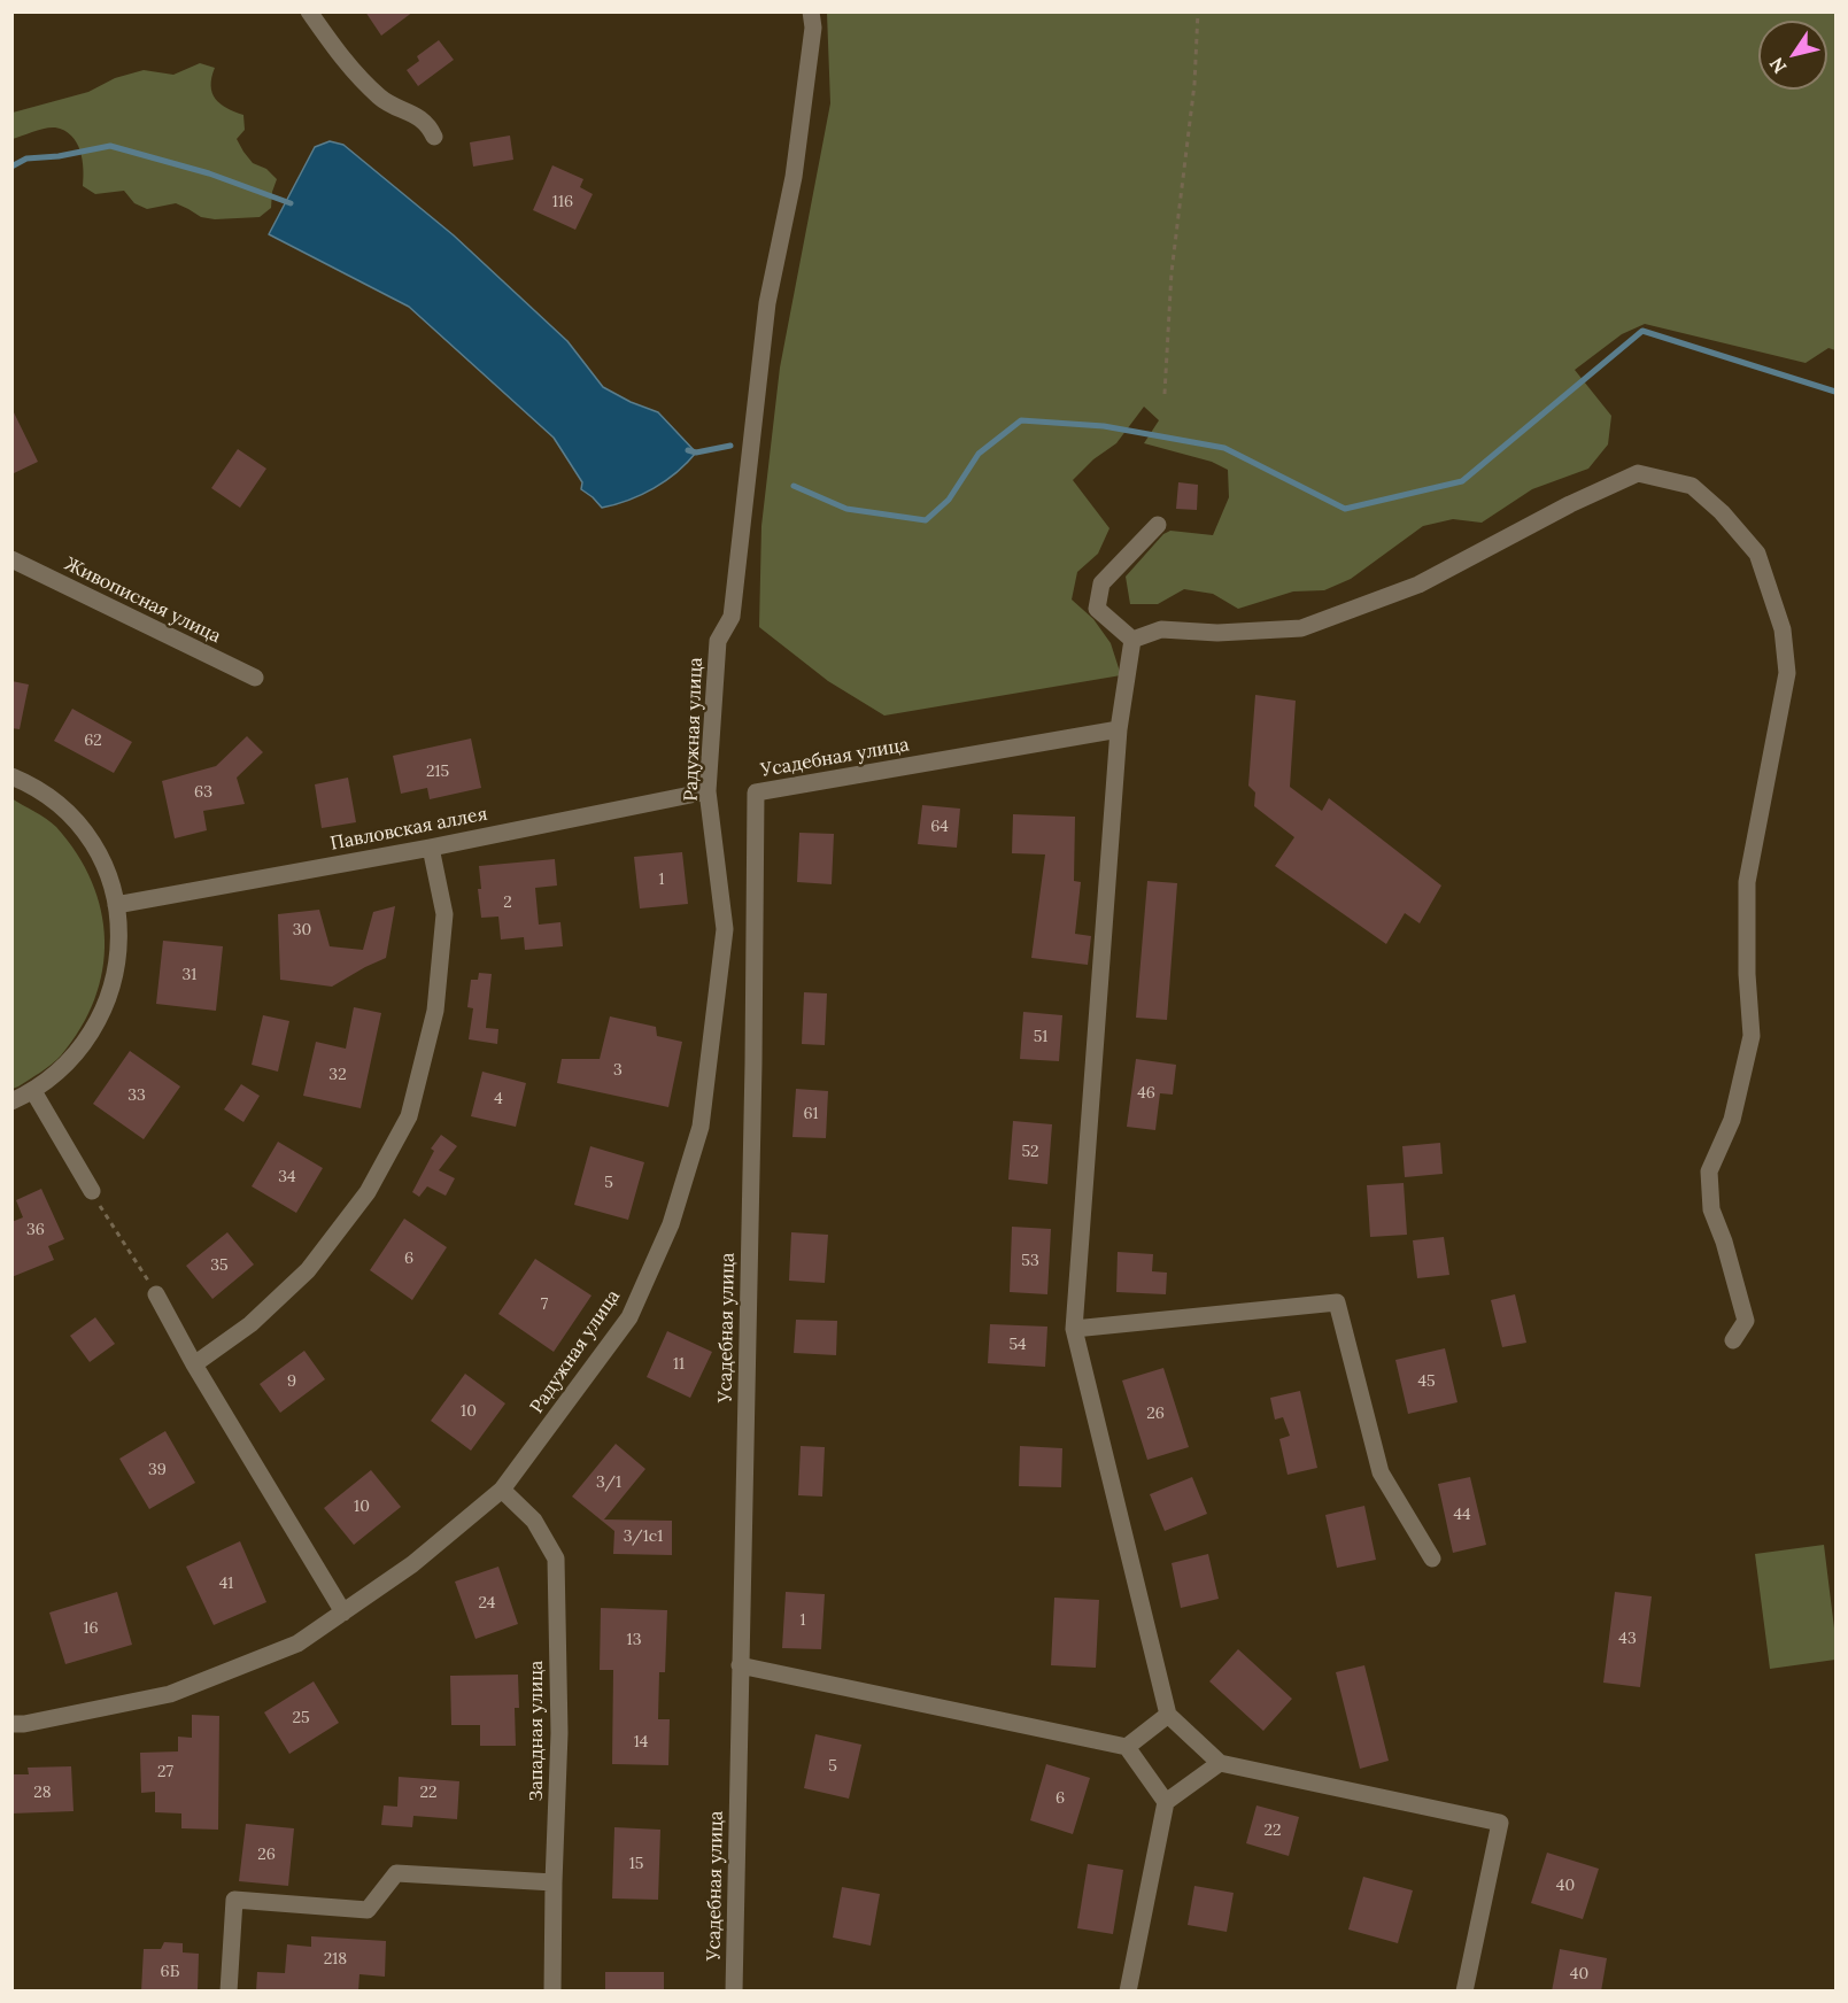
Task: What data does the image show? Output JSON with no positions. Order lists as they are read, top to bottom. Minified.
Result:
{"streets":{"street":["Живописная улица","Радужная улица","Усадебная улица","Павловская аллея","Западная улица"]},"crossings":[["Радужная улица","Павловская аллея"],["Радужная улица","Западная улица"]],"house_numbers":["116","62","215","63","64","1","2","30","31","51","3","32","46","33","4","61","52","34","5","36","6","53","35","7","54","11","9","45","10","26","39","3/1","10","44","3/1с1","41","24","1","16","43","13","25","14","5","27","28","22","6","22","26","15","40","218","6Б","40"],"north":"bottom left"}
